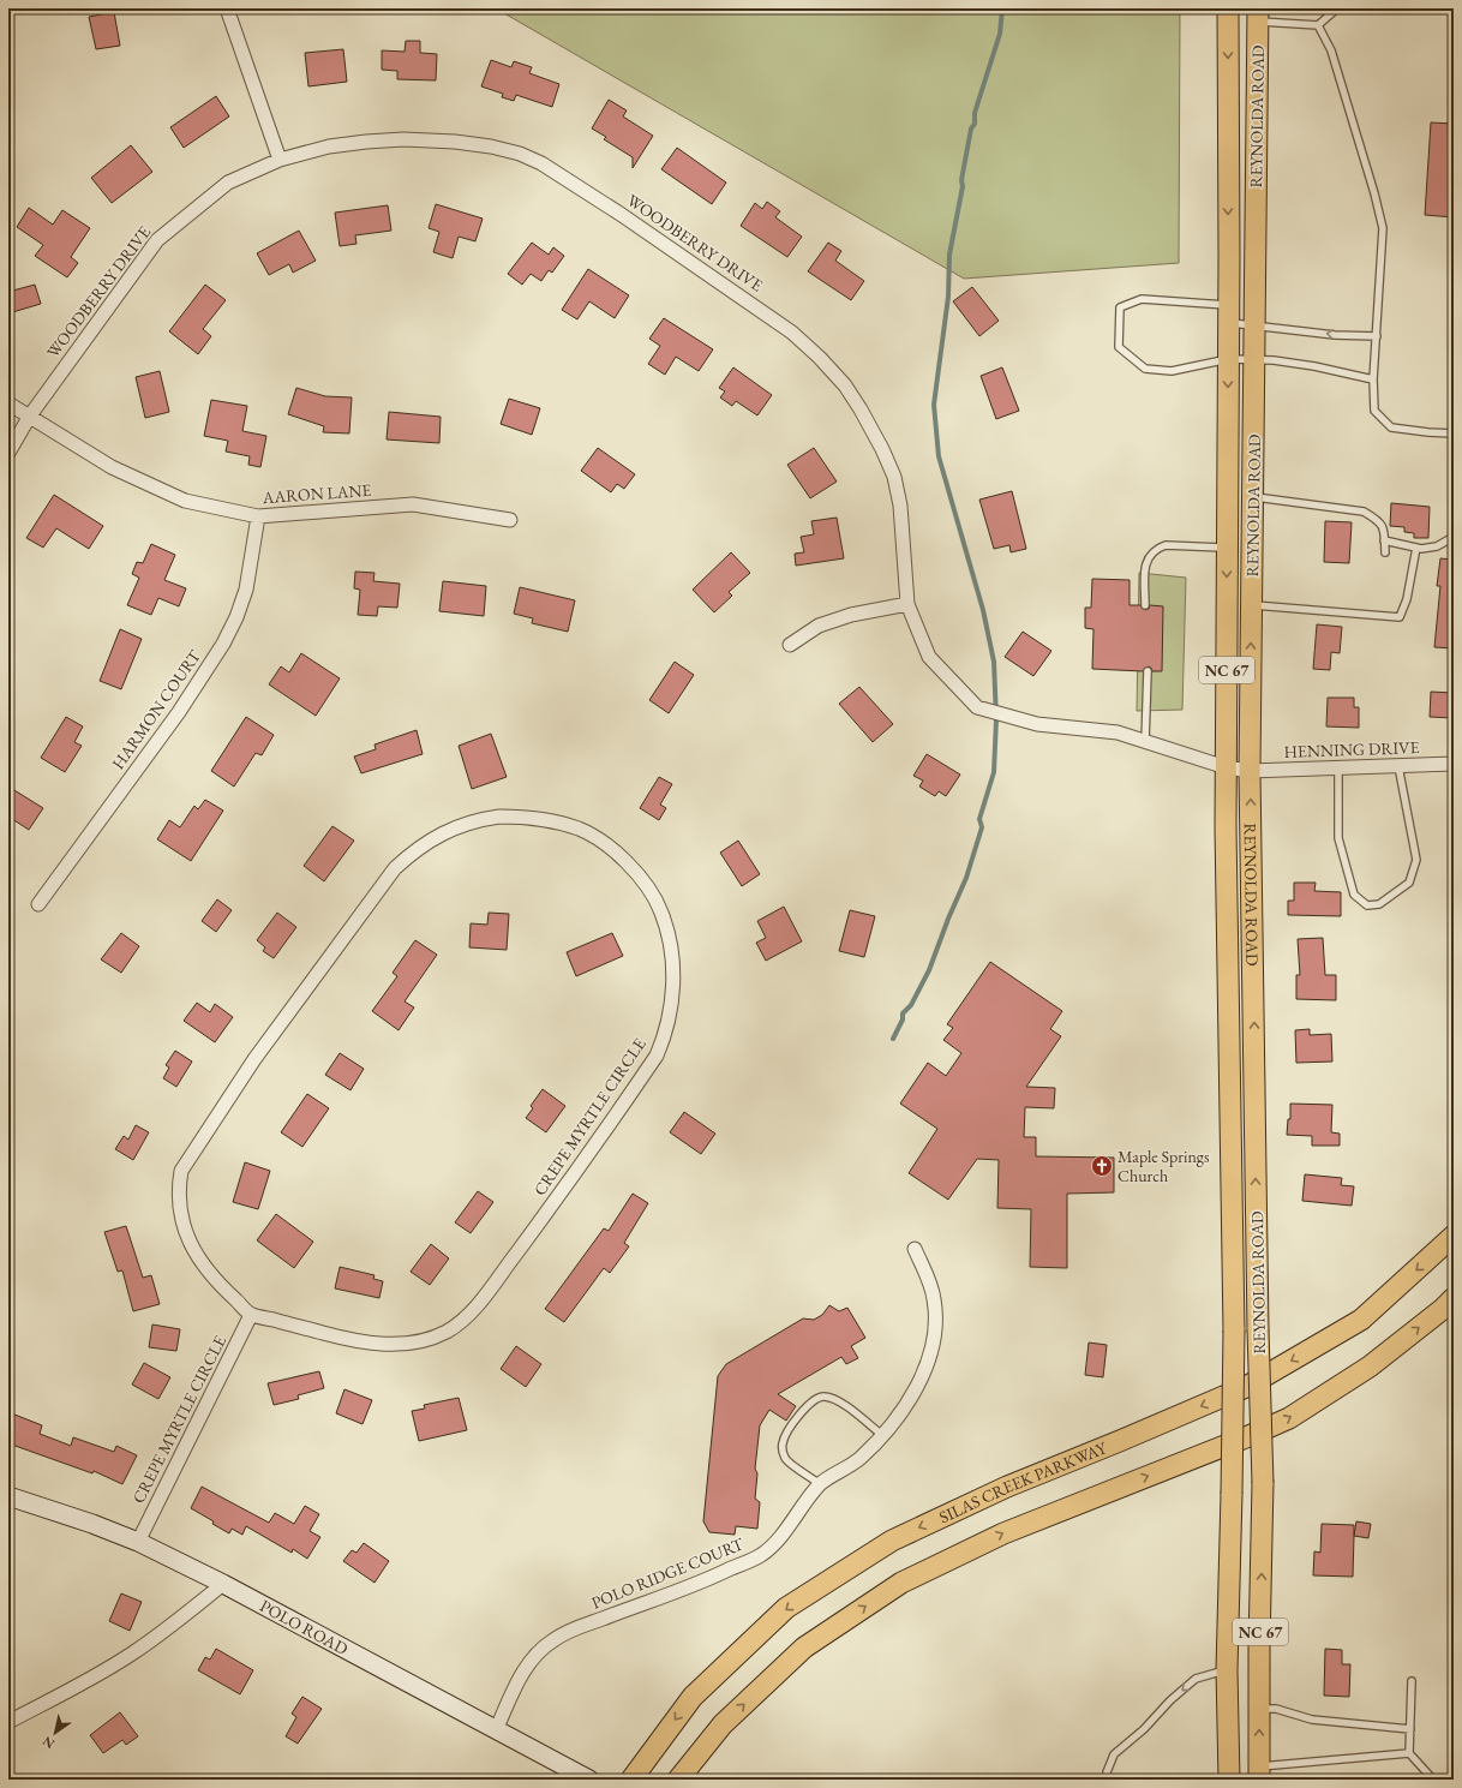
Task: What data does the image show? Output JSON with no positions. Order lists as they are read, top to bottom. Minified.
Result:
{"streets":{"main road":["REYNOLDA ROAD","NC 67","SILAS CREEK PARKWAY","POLO ROAD"],"street":["WOODBERRY DRIVE","AARON LANE","HARMON COURT","HENNING DRIVE","CREPE MYRTLE CIRCLE","POLO RIDGE COURT"]},"crossings":[["REYNOLDA ROAD","WOODBERRY DRIVE"],["REYNOLDA ROAD","HENNING DRIVE"],["WOODBERRY DRIVE","AARON LANE"],["WOODBERRY DRIVE","HENNING DRIVE"],["AARON LANE","HARMON COURT"],["CREPE MYRTLE CIRCLE","POLO ROAD"],["POLO RIDGE COURT","POLO ROAD"]],"places":{"church":["Maple Springs Church"]},"north":"bottom left"}
